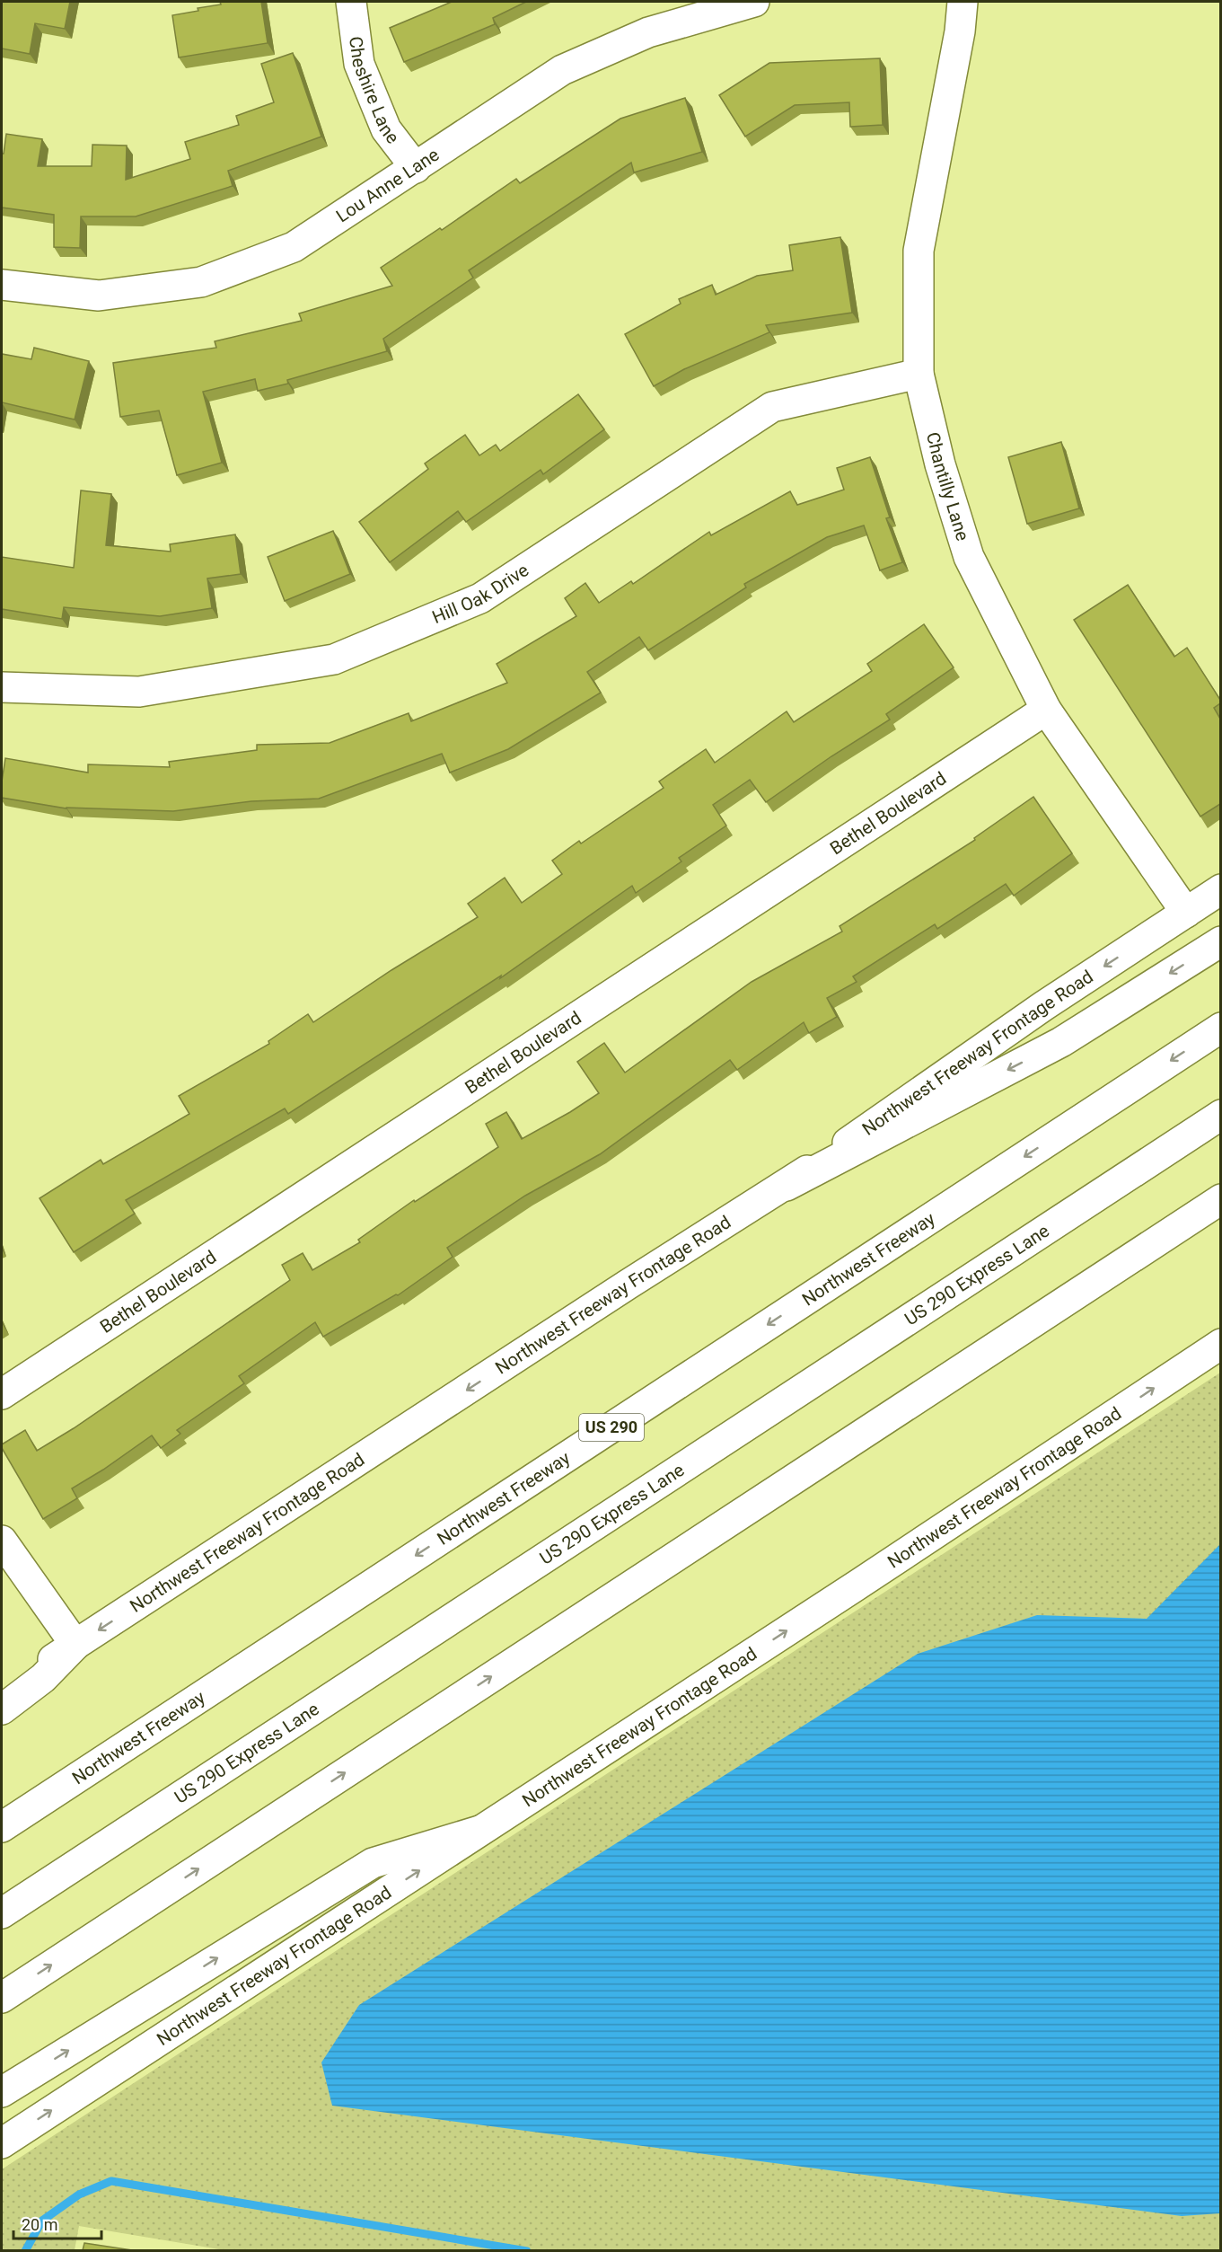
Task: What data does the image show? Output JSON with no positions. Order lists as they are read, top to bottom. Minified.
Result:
{"streets":{"main road":["Cheshire Lane","Lou Anne Lane","Chantilly Lane","Hill Oak Drive","Bethel Boulevard","Northwest Freeway Frontage Road","Northwest Freeway","US 290 Express Lane","US 290"]},"crossings":[["Cheshire Lane","Lou Anne Lane"],["Chantilly Lane","Hill Oak Drive"],["Chantilly Lane","Bethel Boulevard"],["Chantilly Lane","Northwest Freeway Frontage Road"]],"scale_bar":"20 m"}
